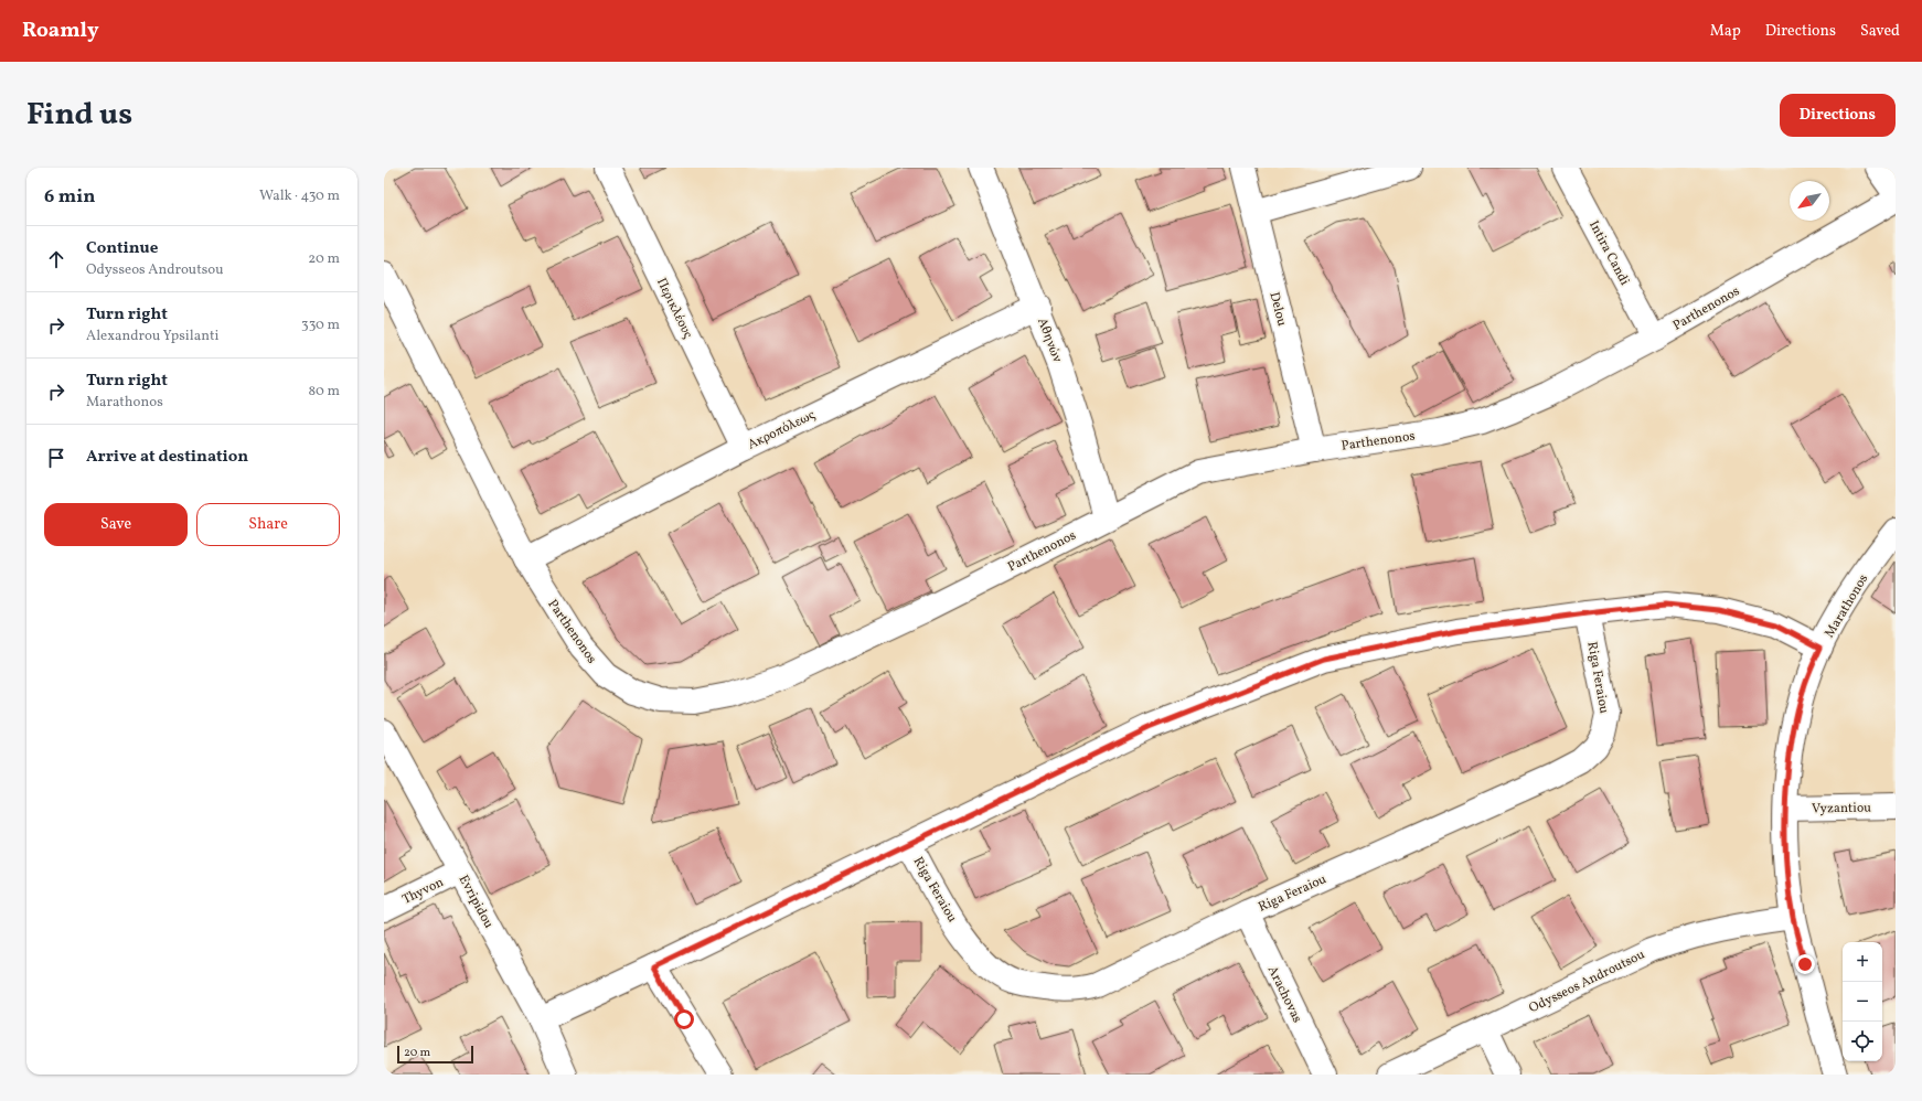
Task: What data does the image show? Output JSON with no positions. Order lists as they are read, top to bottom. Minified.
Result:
{"streets":{"street":["Intira Candi","Περικλέους","Parthenonos","Delou","Αθηνών","Ακροπόλεως","Marathonos","Riga Feraiou","Vyzantiou","Thyvon","Evripidou","Odysseos Androutsou","Arachovas"]},"crossings":[["Intira Candi","Parthenonos"],["Περικλέους","Ακροπόλεως"],["Parthenonos","Delou"],["Parthenonos","Αθηνών"],["Parthenonos","Ακροπόλεως"],["Αθηνών","Ακροπόλεως"],["Marathonos","Vyzantiou"],["Marathonos","Odysseos Androutsou"],["Riga Feraiou","Arachovas"],["Thyvon","Evripidou"]],"scale_bar":"20 m","north":"bottom left","page":{"header":"Roamly","nav":["Map","Directions","Saved"],"title":"Find us","buttons":["Directions",["Save","Share"]],"heading":["6 min","Walk · 430 m"],"list":[["Continue","Odysseos Androutsou","20 m"],["Turn right","Alexandrou Ypsilanti","330 m"],["Turn right","Marathonos","80 m"],"Arrive at destination"],"map_buttons":["+","−"],"scale":"20 m"}}
